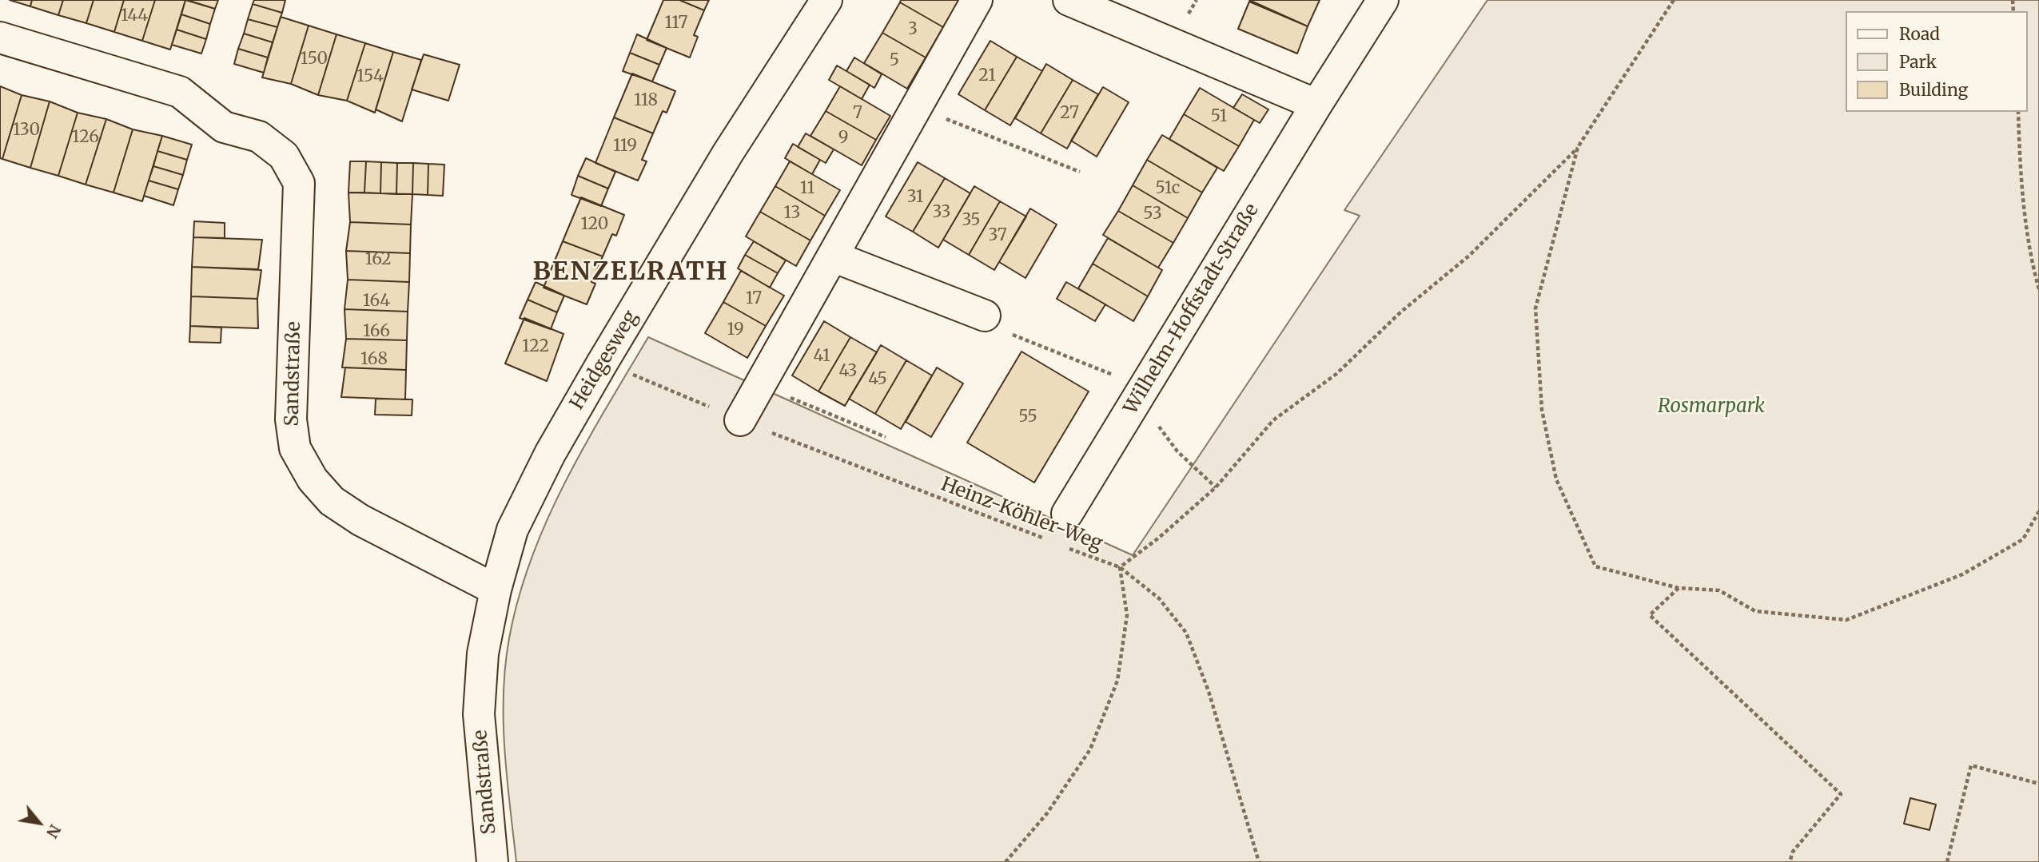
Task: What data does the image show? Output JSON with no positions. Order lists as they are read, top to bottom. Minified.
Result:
{"streets":{"street":["Wilhelm-Hoffstadt-Straße","Heidgesweg","Sandstraße"],"path":["Heinz-Köhler-Weg"]},"crossings":[["Heidgesweg","Sandstraße"],["Heidgesweg","Heinz-Köhler-Weg"]],"districts":["BENZELRATH"],"parks":["Rosmarpark"],"house_numbers":["144","117","3","150","5","21","154","118","7","27","51","130","126","9","119","11","51c","31","33","13","53","35","120","37","162","17","164","19","166","122","41","168","43","45","55"],"legend":["Road","Park","Building"],"north":"bottom right"}
